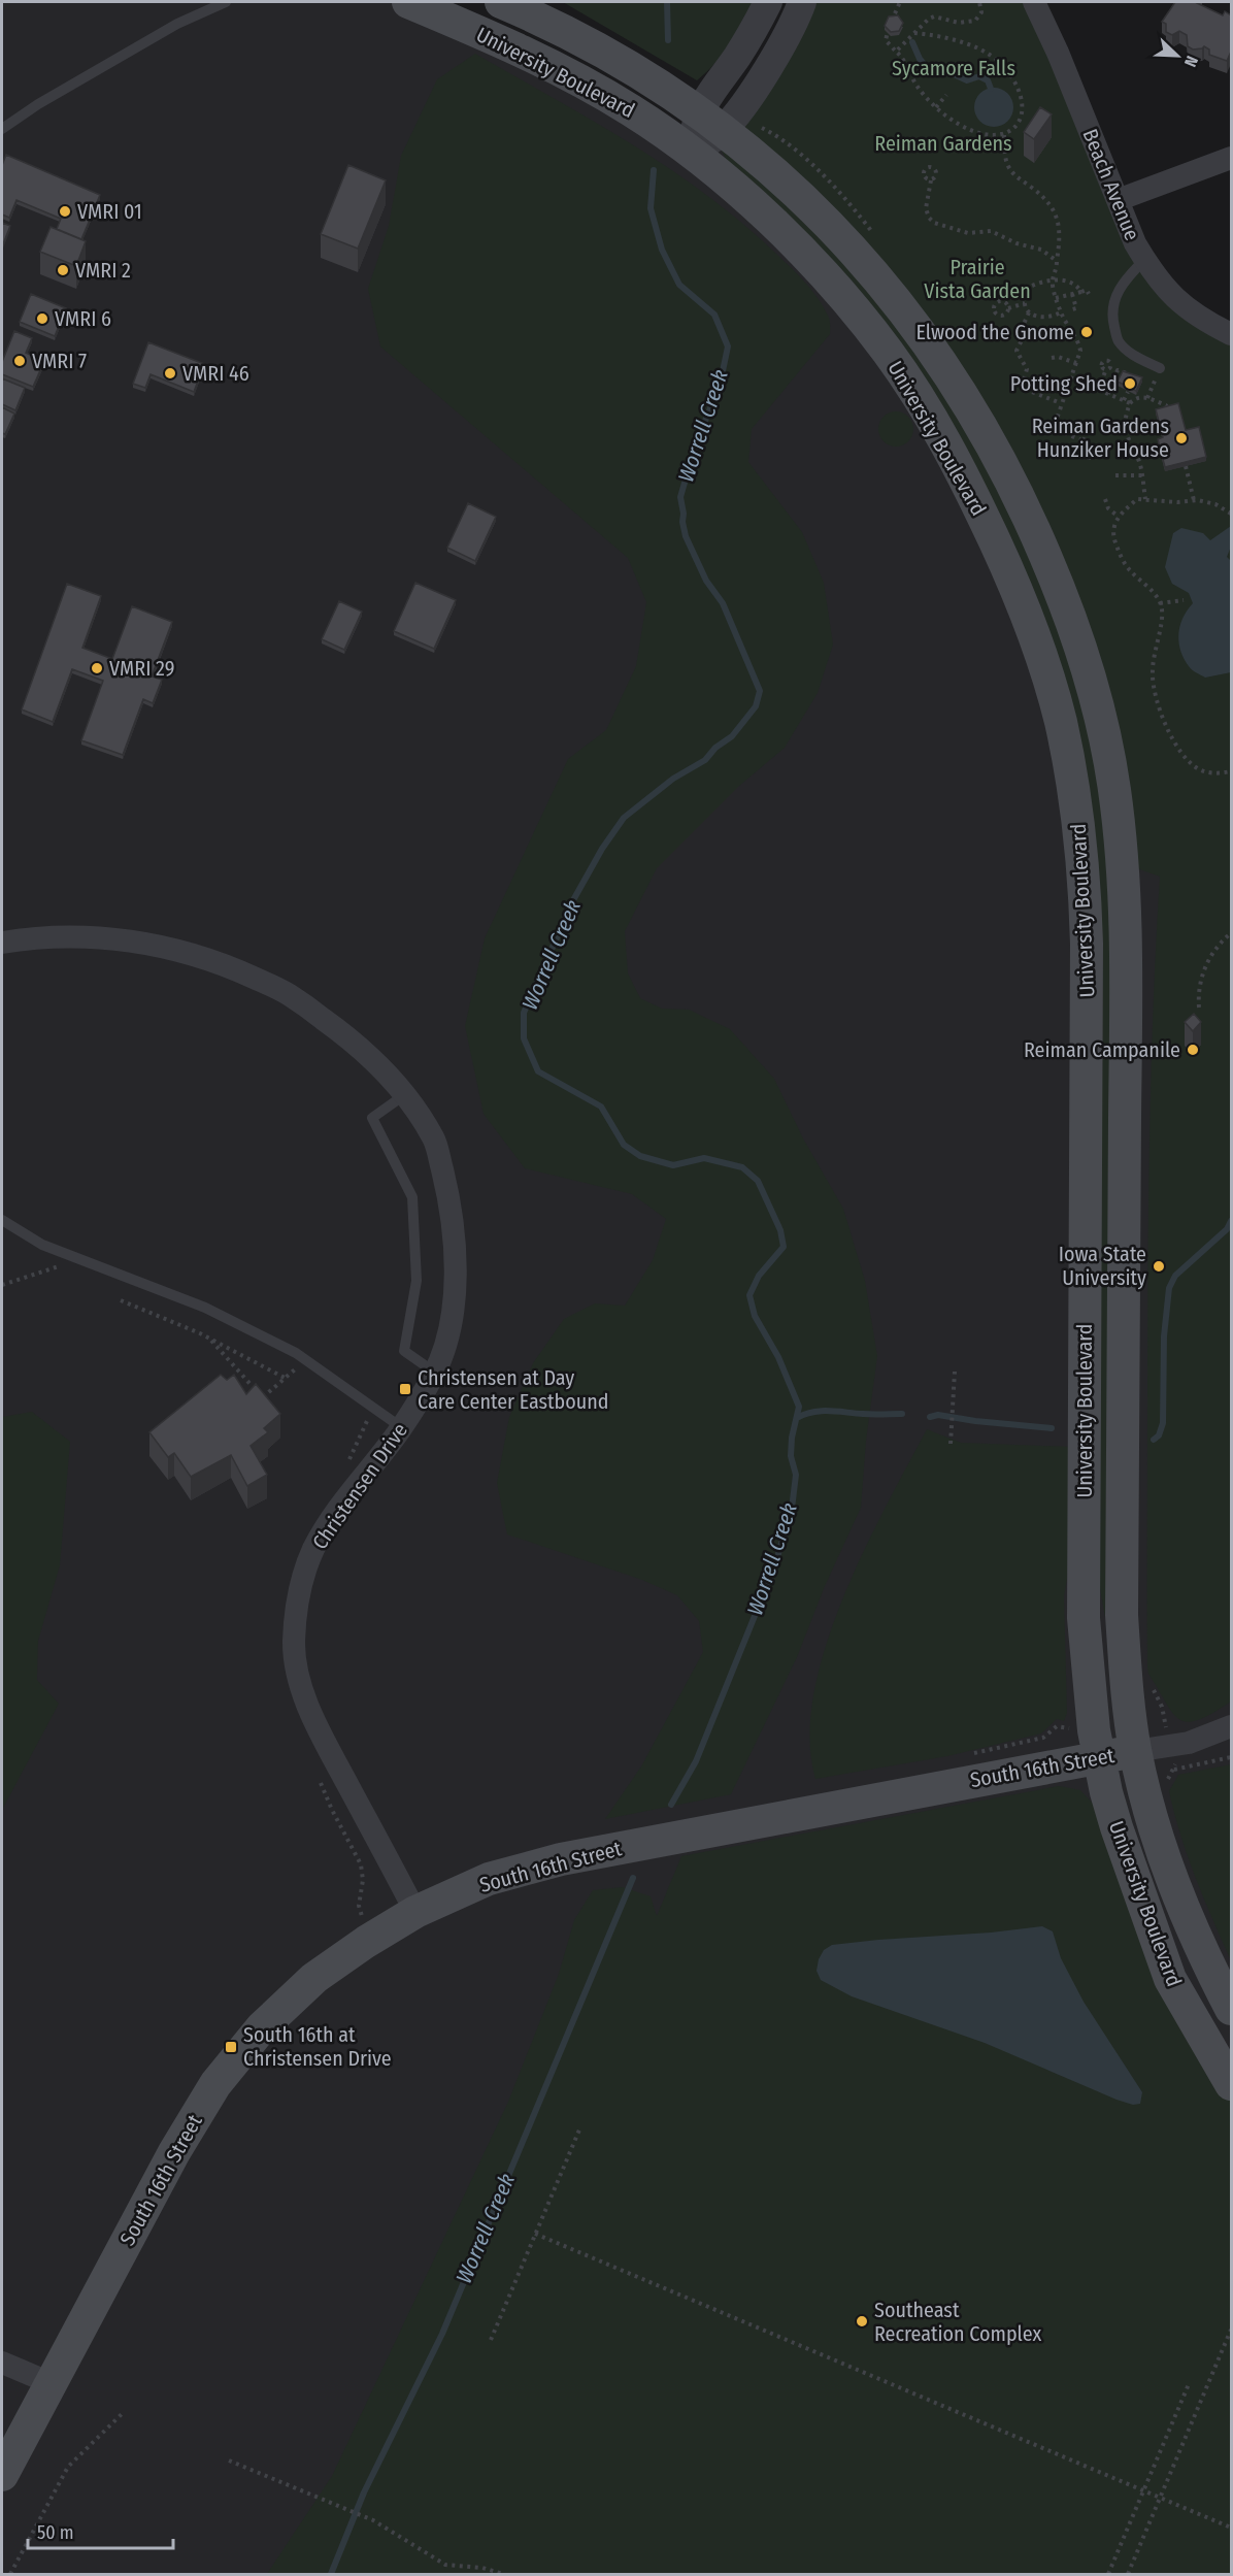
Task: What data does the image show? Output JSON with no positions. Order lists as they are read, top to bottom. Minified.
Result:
{"streets":{"main road":["University Boulevard","South 16th Street"],"street":["Beach Avenue","Christensen Drive"]},"crossings":[["University Boulevard","South 16th Street"],["Christensen Drive","South 16th Street"]],"water":["Worrell Creek"],"parks":["Sycamore Falls","Reiman Gardens","Prairie Vista Garden"],"places":{"other":["VMRI 01","VMRI 2","VMRI 6","Elwood the Gnome","VMRI 7","VMRI 46","Potting Shed","Reiman Gardens Hunziker House","VMRI 29","Reiman Campanile","Iowa State University","Southeast Recreation Complex"],"transit":["Christensen at Day Care Center Eastbound","South 16th at Christensen Drive"]},"scale_bar":"50 m","north":"bottom right"}
